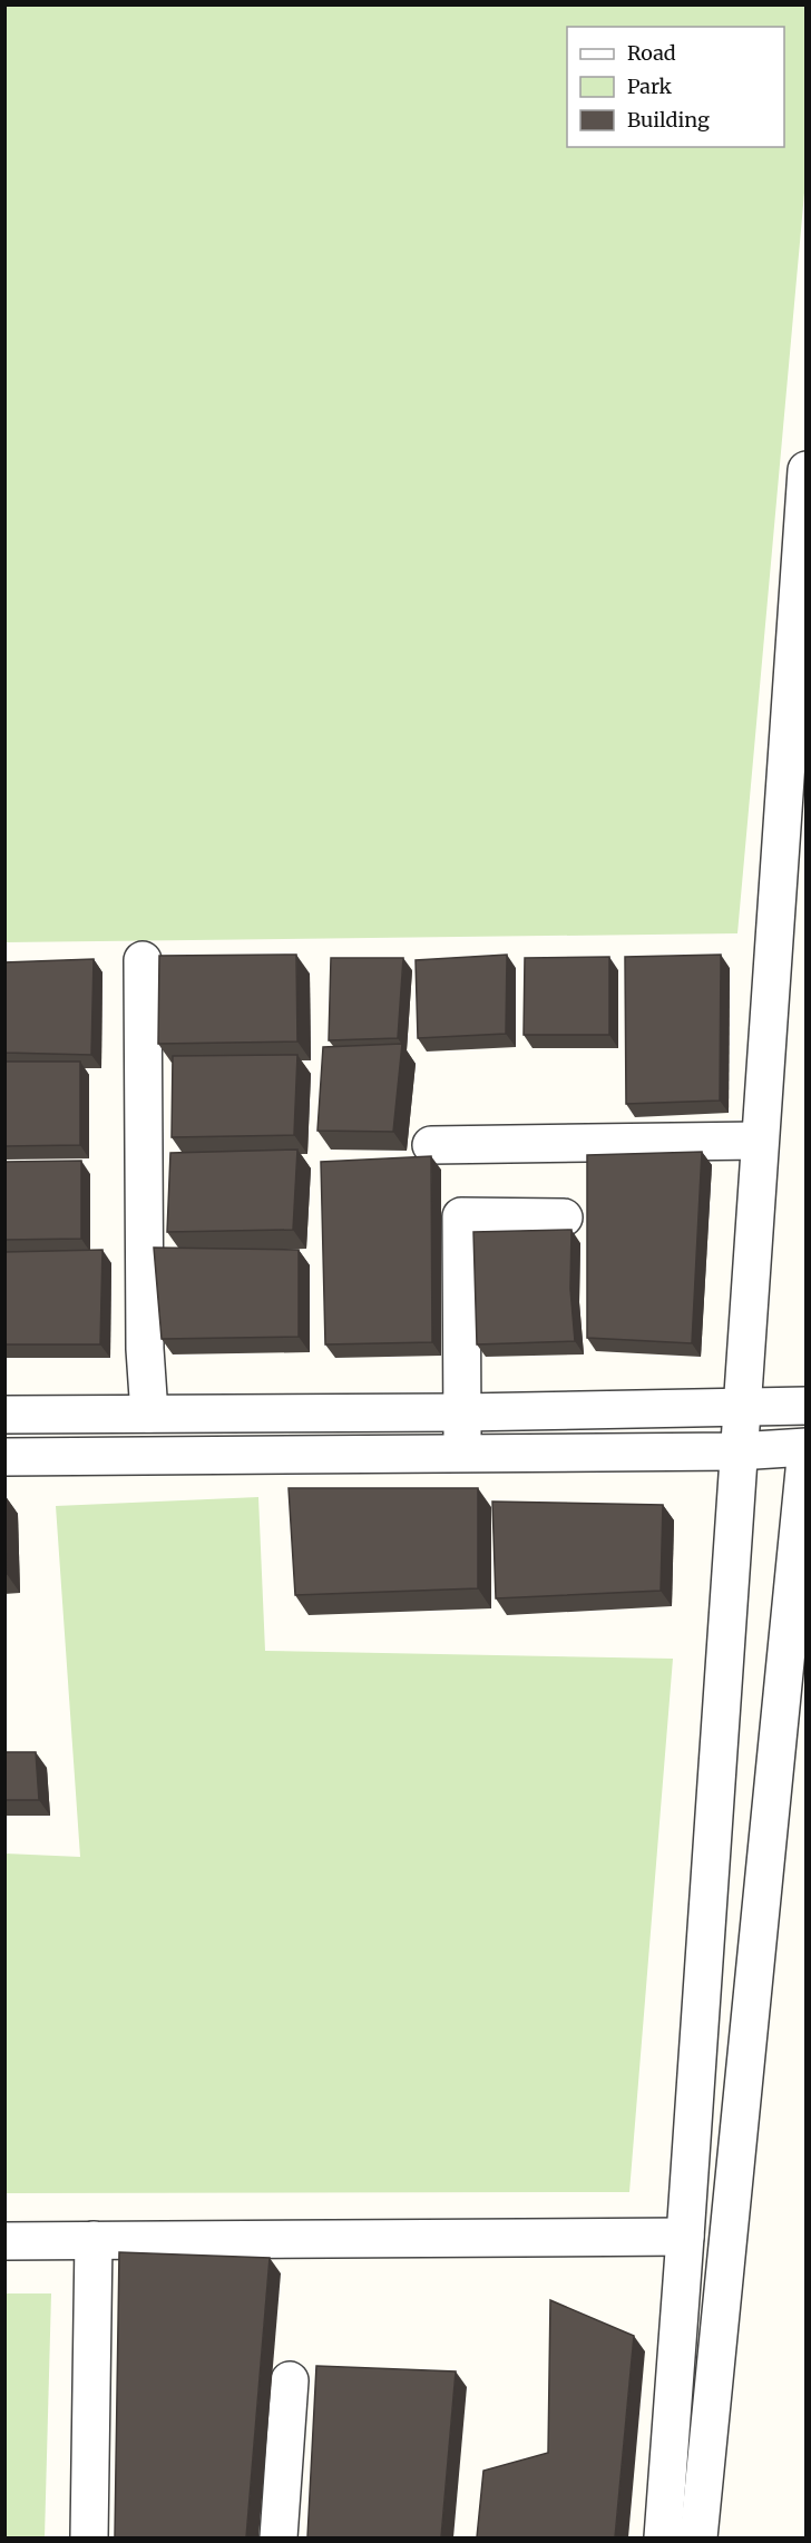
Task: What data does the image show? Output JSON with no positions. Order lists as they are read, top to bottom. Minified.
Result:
{"legend":["Road","Park","Building"]}
